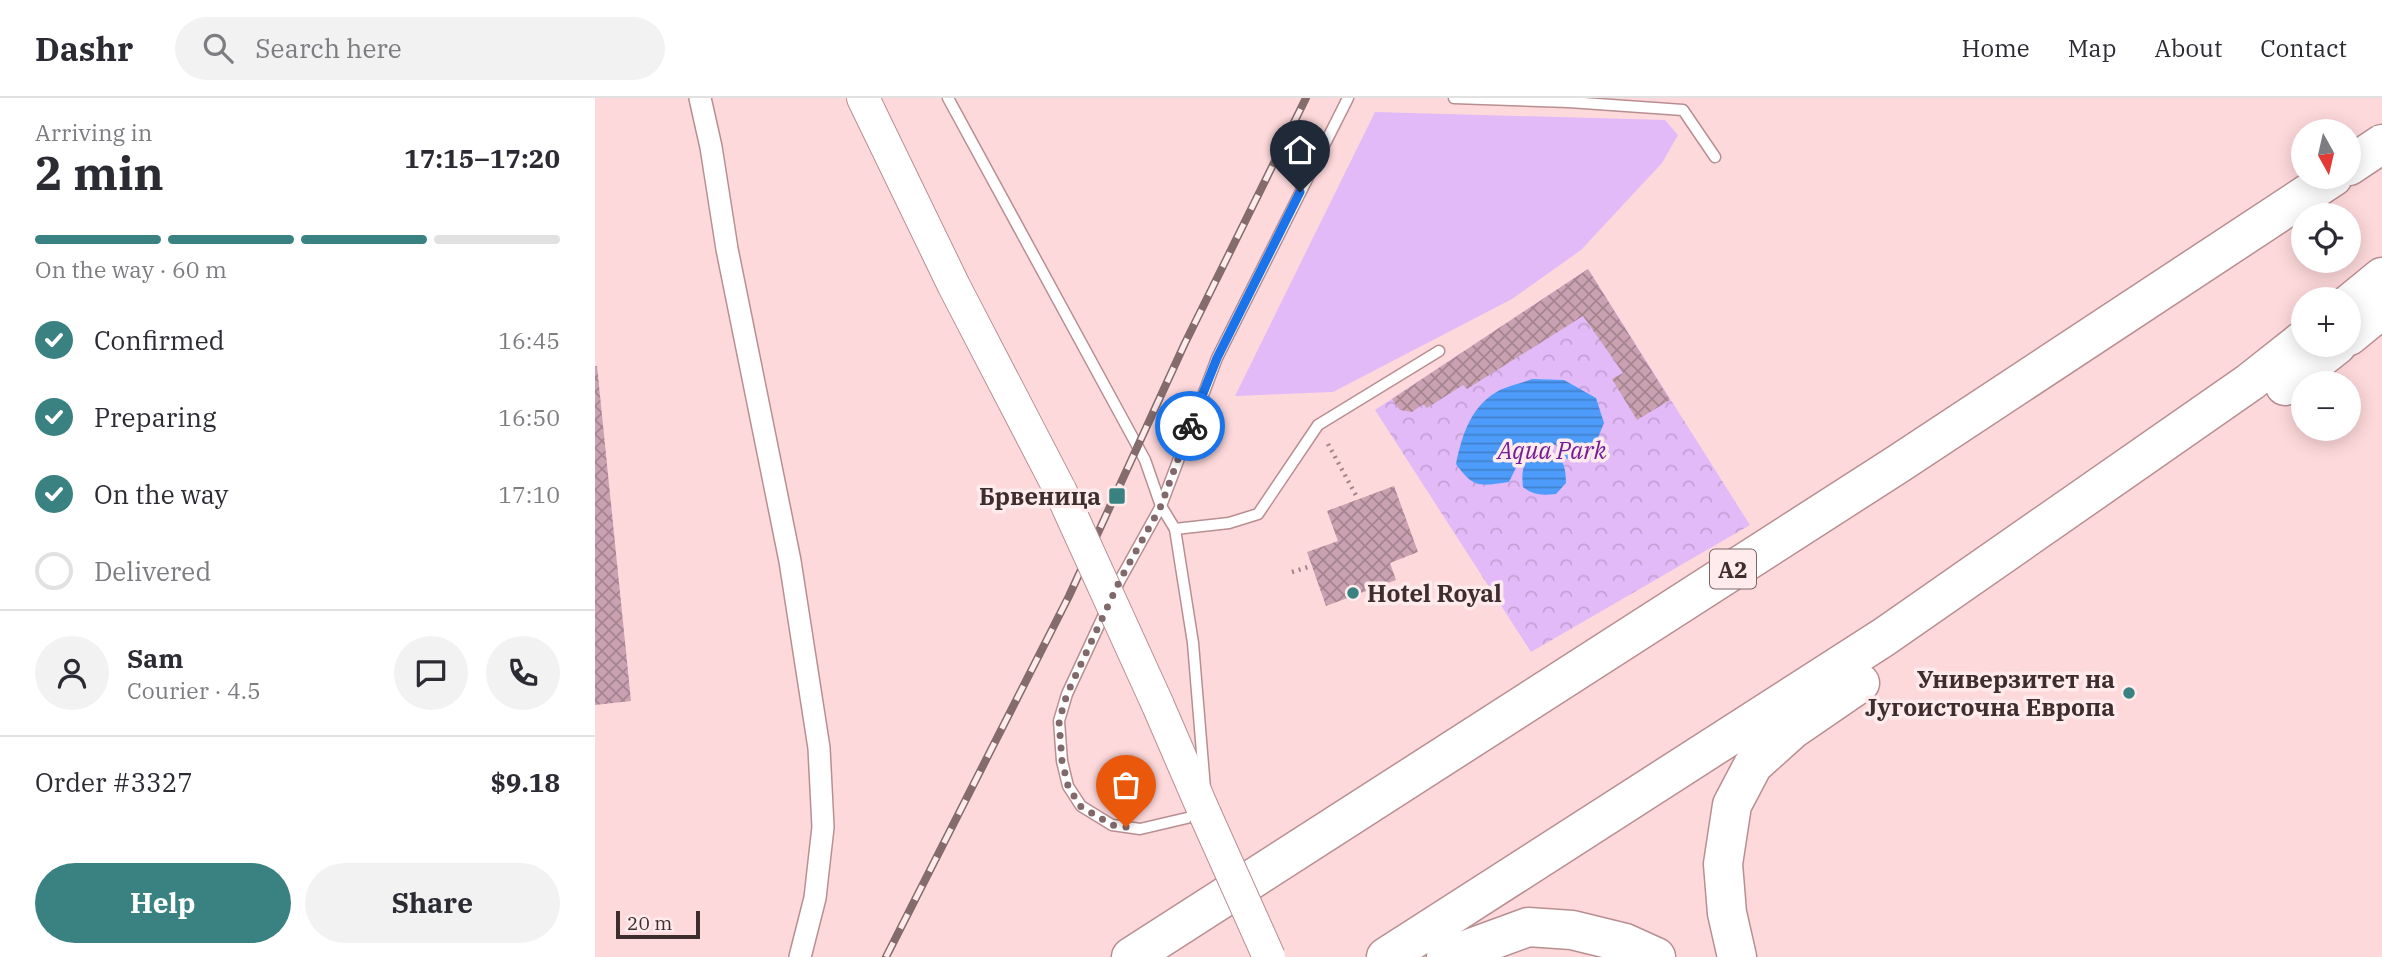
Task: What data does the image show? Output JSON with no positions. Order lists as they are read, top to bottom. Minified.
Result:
{"streets":{"highway":["A2"]},"parks":["Aqua Park"],"places":{"transit":["Брвеница"],"other":["Hotel Royal","Универзитет на Југоисточна Европа"]},"scale_bar":"20 m","north":"bottom","page":{"header":"Dashr","search":"Search here","nav":["Home","Map","About","Contact"],"heading":["2 min","Arriving in","17:15–17:20"],"panel":["Sam","Courier · 4.5","Order #3327","$9.18"],"map_buttons":["+","−"],"bar":"On the way · 60 m","list":[["Confirmed","16:45"],["Preparing","16:50"],["On the way","17:10"],"Delivered"],"buttons":["Help","Share"],"scale":"20 m"}}
